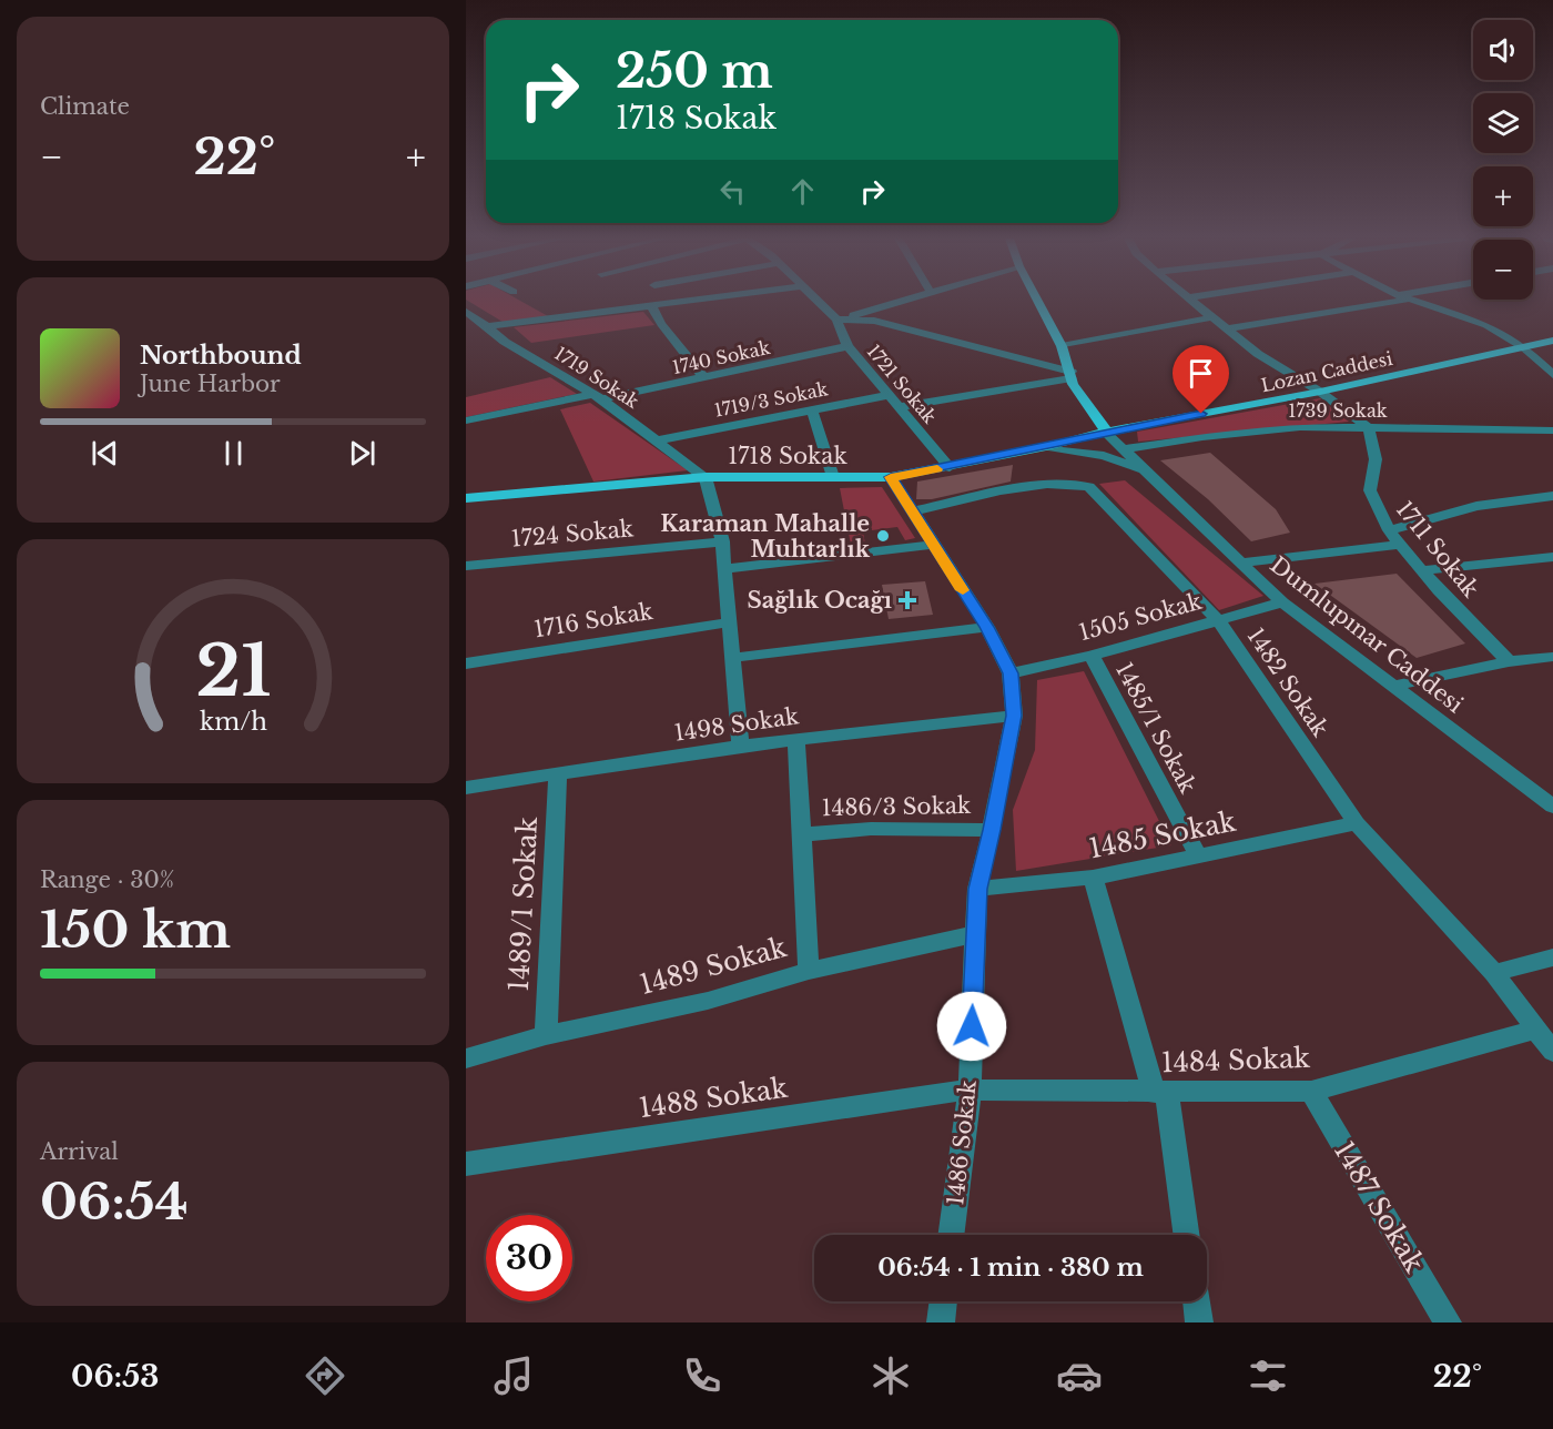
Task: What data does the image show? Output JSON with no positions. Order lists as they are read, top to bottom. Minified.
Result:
{"streets":{"main road":["Lozan Caddesi","1718 Sokak"],"street":["1740 Sokak","1719 Sokak","1721 Sokak","1719/3 Sokak","1739 Sokak","1724 Sokak","1711 Sokak","1505 Sokak","1716 Sokak","Dumlupınar Caddesi","1482 Sokak","1498 Sokak","1485/1 Sokak","1486/3 Sokak","1485 Sokak","1489/1 Sokak","1489 Sokak","1484 Sokak","1488 Sokak","1486 Sokak","1487 Sokak"]},"crossings":[["1740 Sokak","1719 Sokak"],["1740 Sokak","1721 Sokak"],["Lozan Caddesi","1718 Sokak"],["Lozan Caddesi","Dumlupınar Caddesi"],["1719 Sokak","1719/3 Sokak"],["1719 Sokak","1718 Sokak"],["1721 Sokak","1719/3 Sokak"],["1721 Sokak","1718 Sokak"],["1739 Sokak","1711 Sokak"],["1739 Sokak","Dumlupınar Caddesi"],["1718 Sokak","Dumlupınar Caddesi"],["1718 Sokak","1486 Sokak"],["1505 Sokak","Dumlupınar Caddesi"],["1505 Sokak","1482 Sokak"],["1505 Sokak","1485/1 Sokak"],["1505 Sokak","1486 Sokak"],["1482 Sokak","1485 Sokak"],["1482 Sokak","1484 Sokak"],["1482 Sokak","1486 Sokak"],["1498 Sokak","1489/1 Sokak"],["1498 Sokak","1486 Sokak"],["1485/1 Sokak","1485 Sokak"],["1486/3 Sokak","1486 Sokak"],["1485 Sokak","1486 Sokak"],["1489/1 Sokak","1489 Sokak"],["1489 Sokak","1486 Sokak"],["1484 Sokak","1488 Sokak"],["1484 Sokak","1486 Sokak"],["1484 Sokak","1487 Sokak"],["1488 Sokak","1486 Sokak"]],"places":{"other":["Karaman Mahalle Muhtarlık"],"health":["Sağlık Ocağı"]},"page":{"tile":["Climate",["Range · 30%","150 km"],["Arrival","06:54"]],"map_buttons":["+","−"],"turn":["250 m","1718 Sokak"],"heat":["−","22°","+"],"song":["Northbound","June Harbor"],"limit":"30","trip":"06:54 · 1 min · 380 m","tabs":["06:53","22°"],"gauge":["21","km/h"]}}
